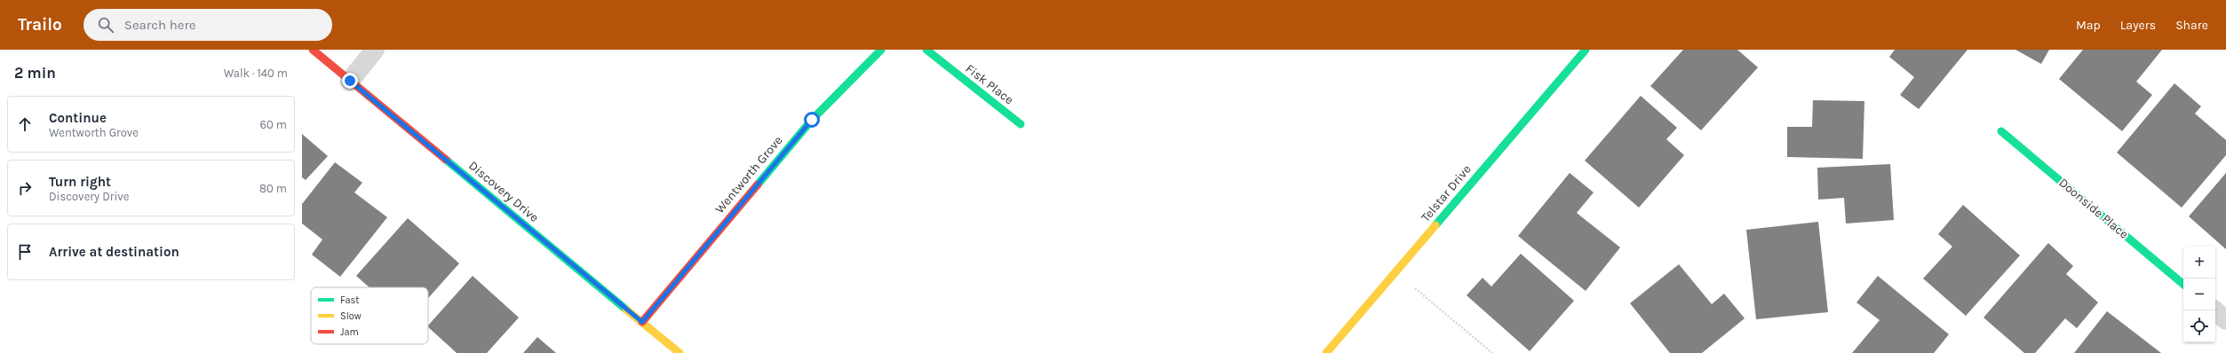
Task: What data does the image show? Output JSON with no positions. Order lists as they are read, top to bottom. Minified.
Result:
{"streets":{"street":["Fisk Place","Wentworth Grove","Discovery Drive","Telstar Drive","Doonside Place"]},"crossings":[["Wentworth Grove","Discovery Drive"]],"legend":["Fast","Slow","Jam"],"page":{"header":"Trailo","search":"Search here","nav":["Map","Layers","Share"],"heading":["2 min","Walk · 140 m"],"list":[["Continue","Wentworth Grove","60 m"],["Turn right","Discovery Drive","80 m"],"Arrive at destination"],"map_buttons":["+","−"]}}
